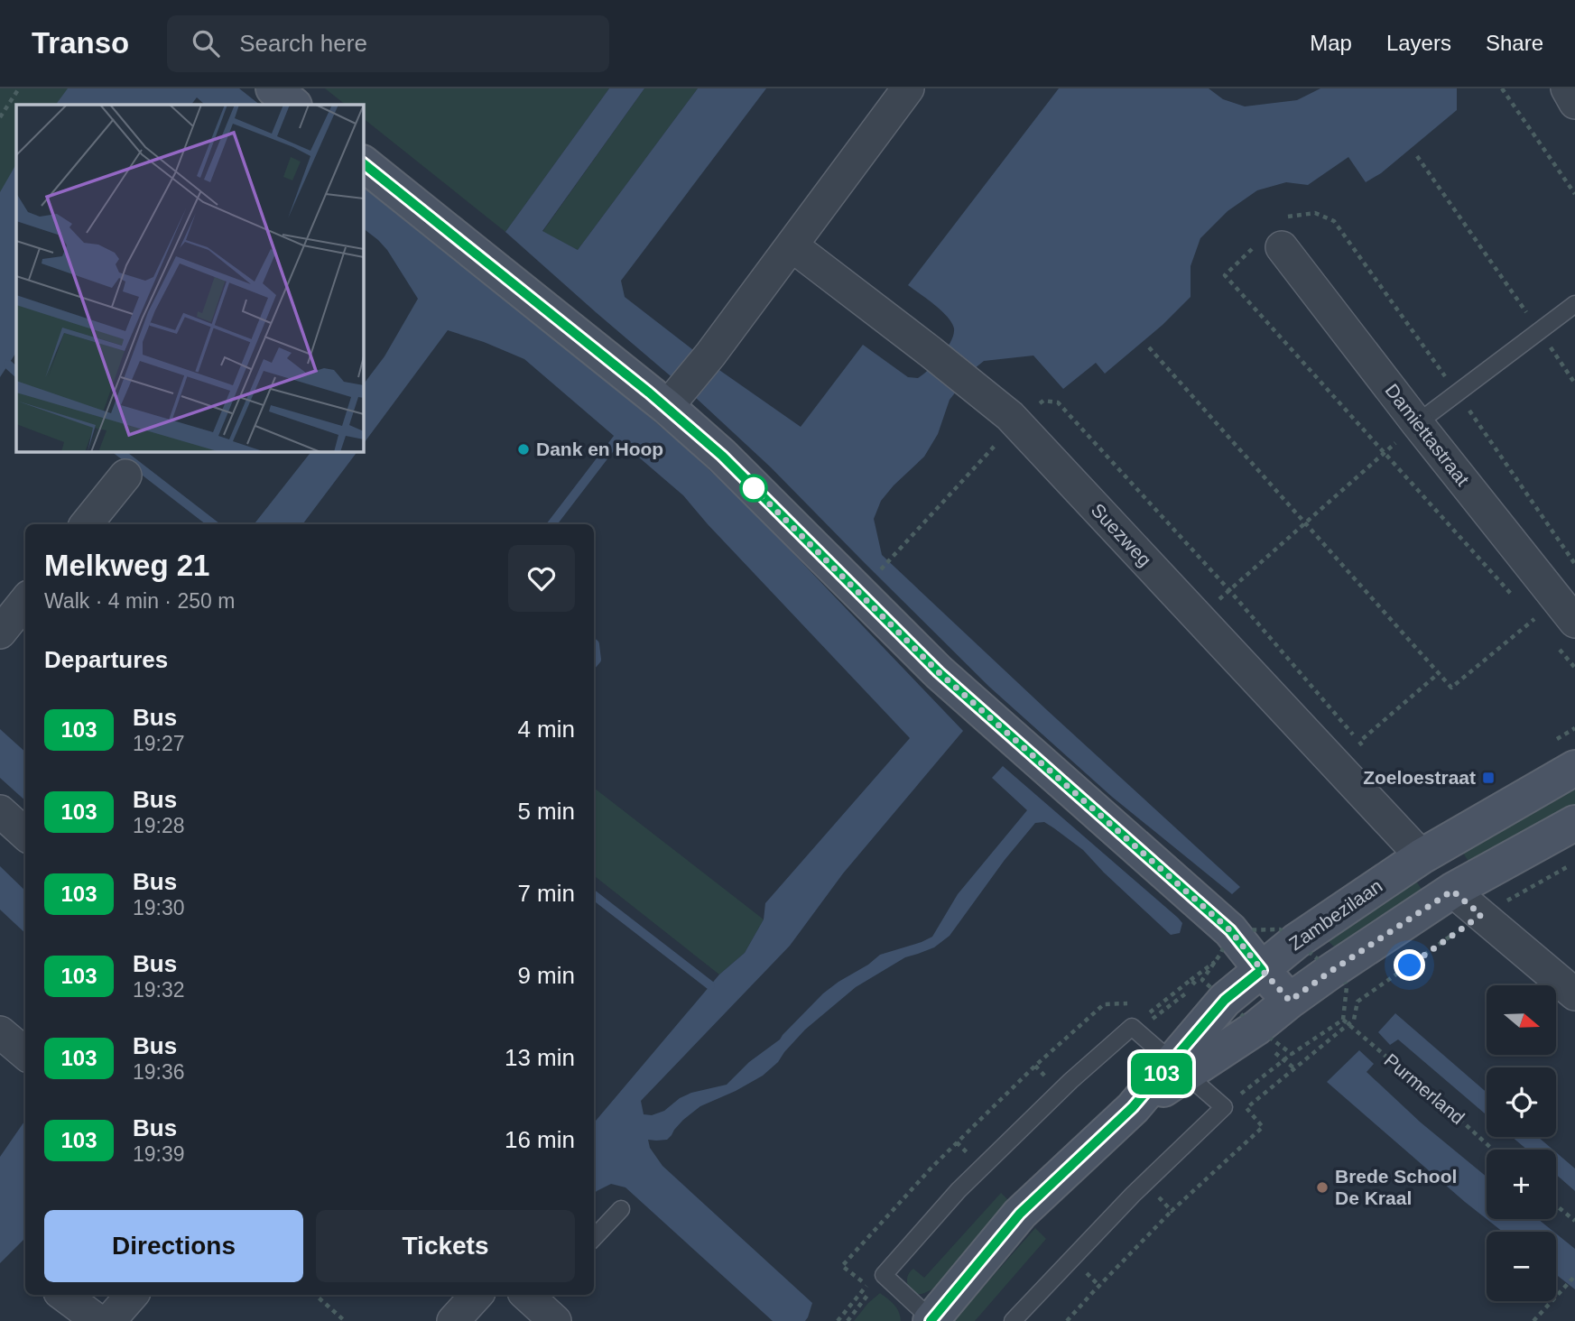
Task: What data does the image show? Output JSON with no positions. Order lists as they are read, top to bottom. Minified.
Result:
{"streets":{"street":["Damiettastraat","Suezweg","Zambezilaan"],"path":["Purmerland"]},"crossings":[["Suezweg","Zambezilaan"]],"places":{"other":["Dank en Hoop","Brede School De Kraal"],"transit":["Zoeloestraat"]},"lines":["bus line 103"],"north":"right","page":{"header":"Transo","search":"Search here","nav":["Map","Layers","Share"],"on_map":"103","heading":[["Melkweg 21","Walk · 4 min · 250 m"],"Departures"],"list":[{"mark":"103","name":"Bus","note":"19:27","value":"4 min"},{"mark":"103","name":"Bus","note":"19:28","value":"5 min"},{"mark":"103","name":"Bus","note":"19:30","value":"7 min"},{"mark":"103","name":"Bus","note":"19:32","value":"9 min"},{"mark":"103","name":"Bus","note":"19:36","value":"13 min"},{"mark":"103","name":"Bus","note":"19:39","value":"16 min"}],"map_buttons":["+","−"],"buttons":["Directions","Tickets"]}}
